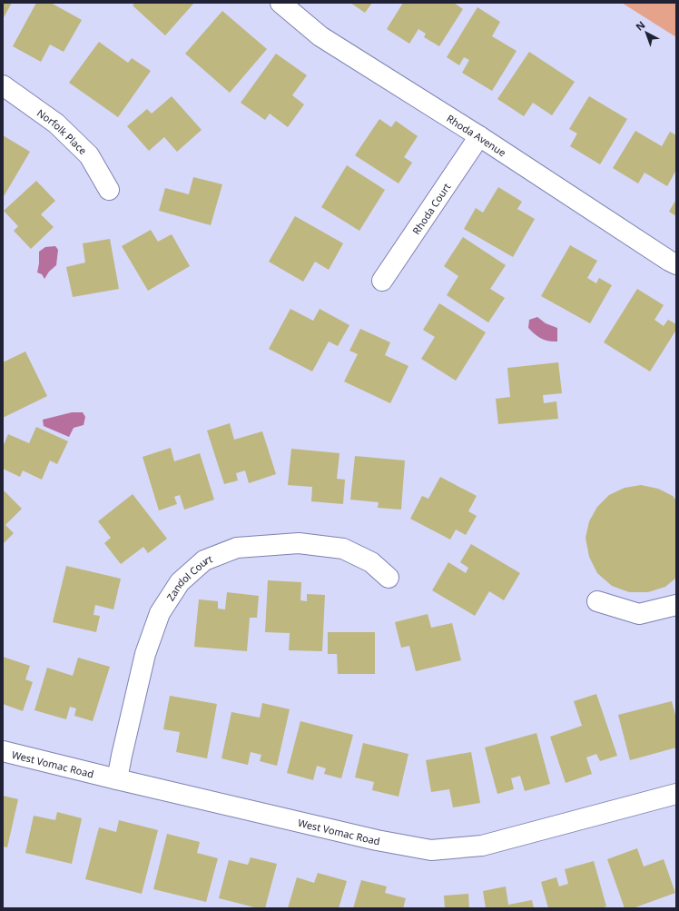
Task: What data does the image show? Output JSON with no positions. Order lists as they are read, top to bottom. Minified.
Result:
{"streets":{"street":["Norfolk Place","Rhoda Avenue","Rhoda Court","Zandol Court","West Vomac Road"]},"crossings":[["Rhoda Avenue","Rhoda Court"],["Zandol Court","West Vomac Road"]],"north":"top left"}
